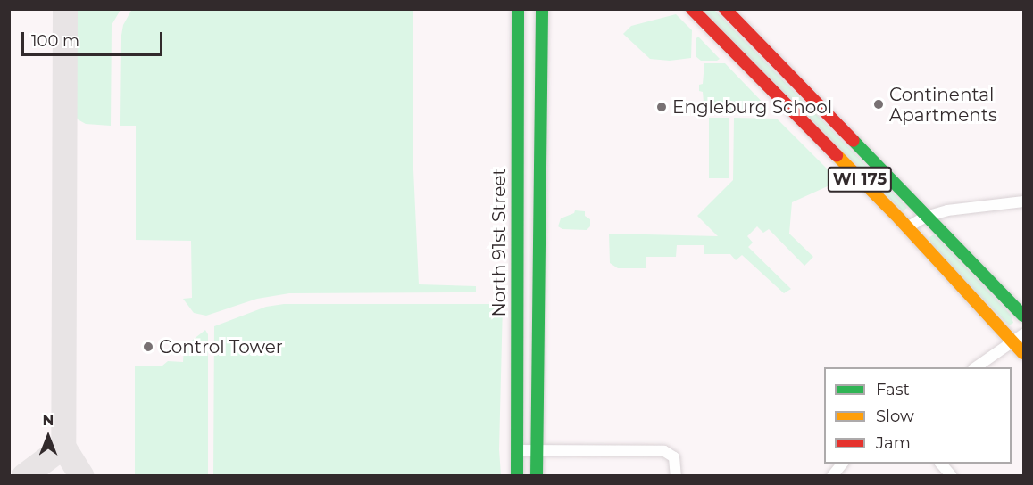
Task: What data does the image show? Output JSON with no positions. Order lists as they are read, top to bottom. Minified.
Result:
{"streets":{"main road":["WI 175","North 91st Street"]},"places":["Continental Apartments","Engleburg School","Control Tower"],"legend":["Fast","Slow","Jam"],"scale_bar":"100 m","north":"top"}
